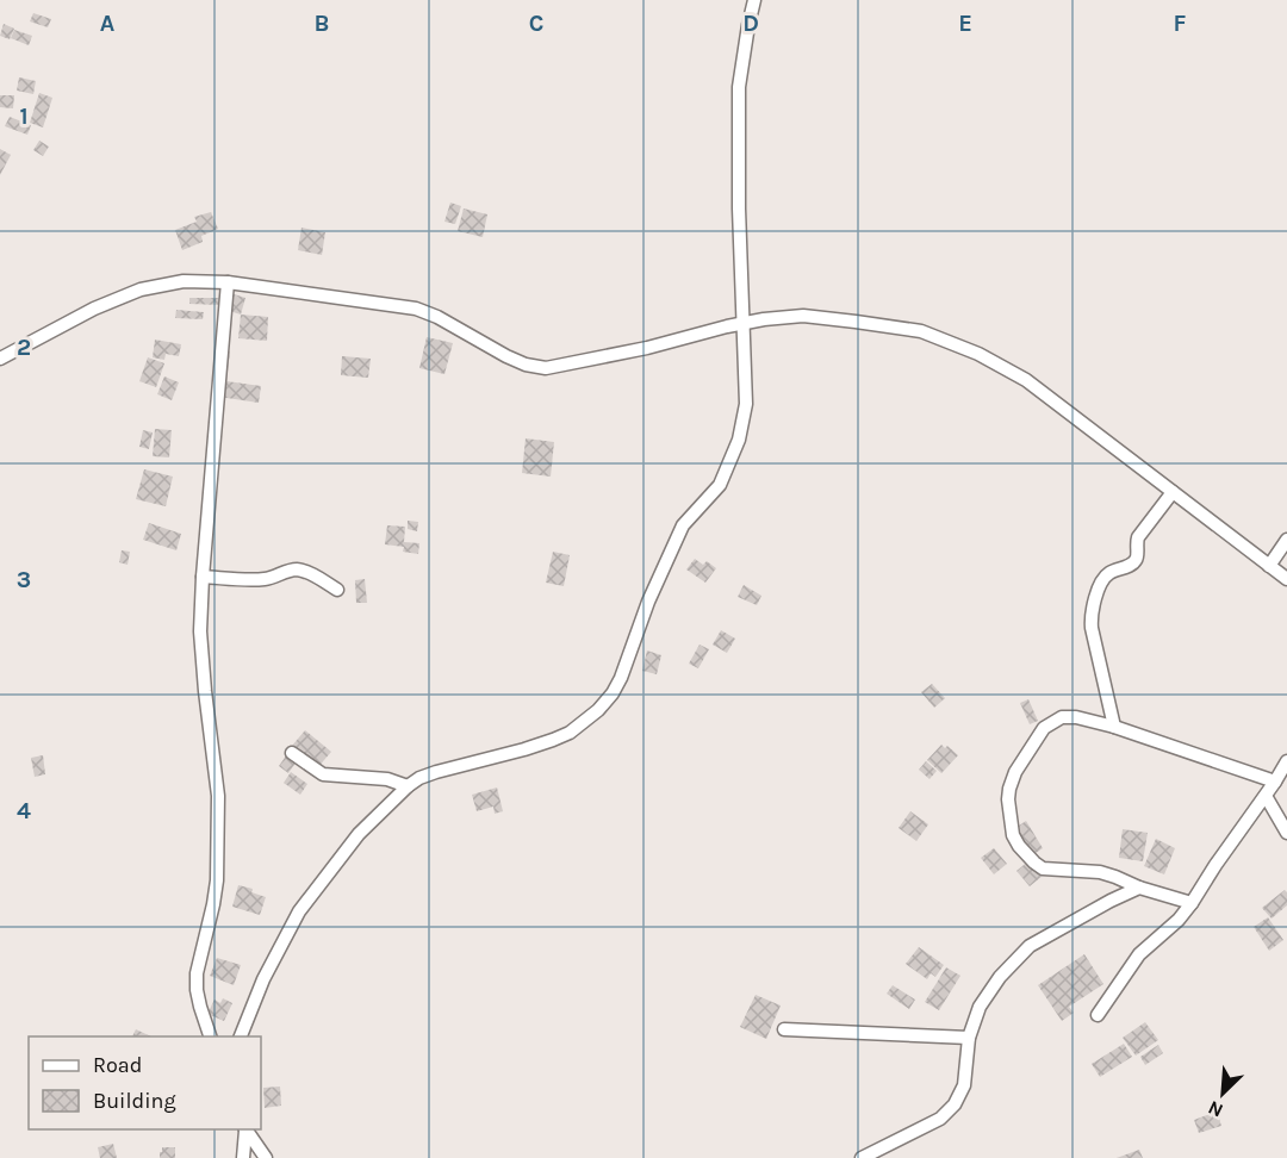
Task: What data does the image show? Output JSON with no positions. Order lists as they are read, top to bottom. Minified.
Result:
{"legend":["Road","Building"],"north":"bottom left","grid":{"columns":["A","B","C","D","E","F"],"rows":["1","2","3","4"]}}
